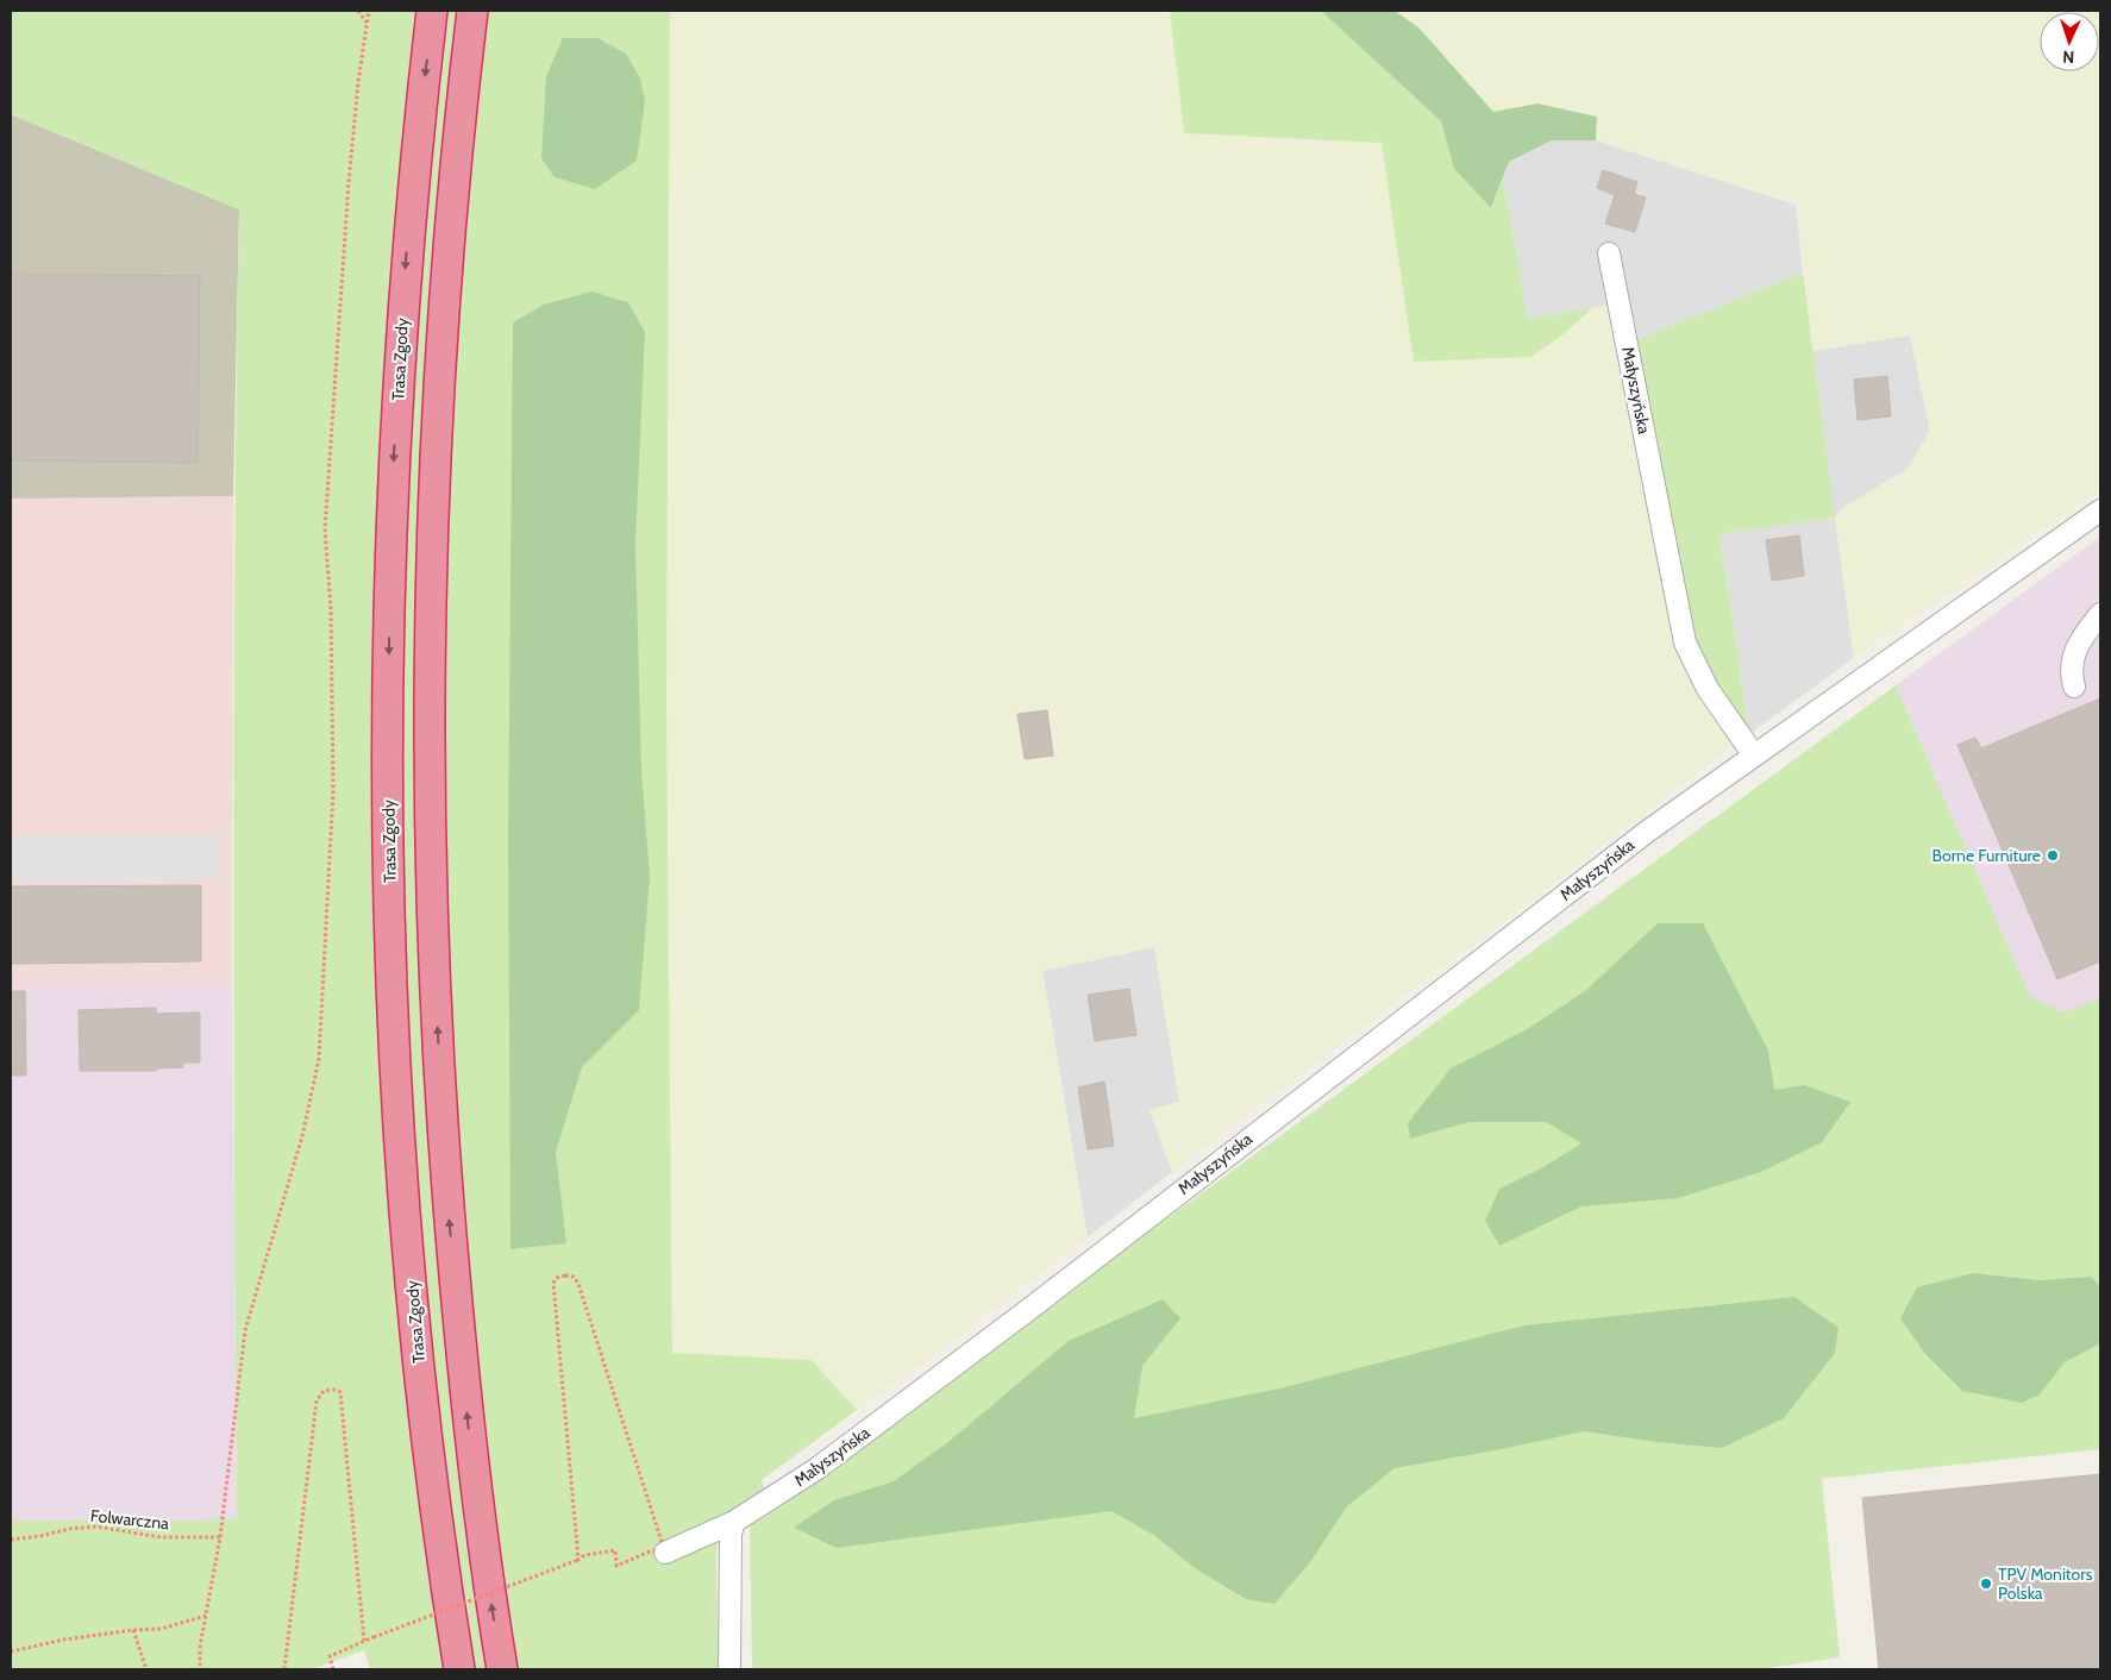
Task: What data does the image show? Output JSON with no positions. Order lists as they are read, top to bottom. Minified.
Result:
{"streets":{"highway":["Trasa Zgody"],"street":["Małyszyńska"],"path":["Folwarczna"]},"places":["Borne Furniture","TPV Monitors Polska"],"north":"bottom"}
